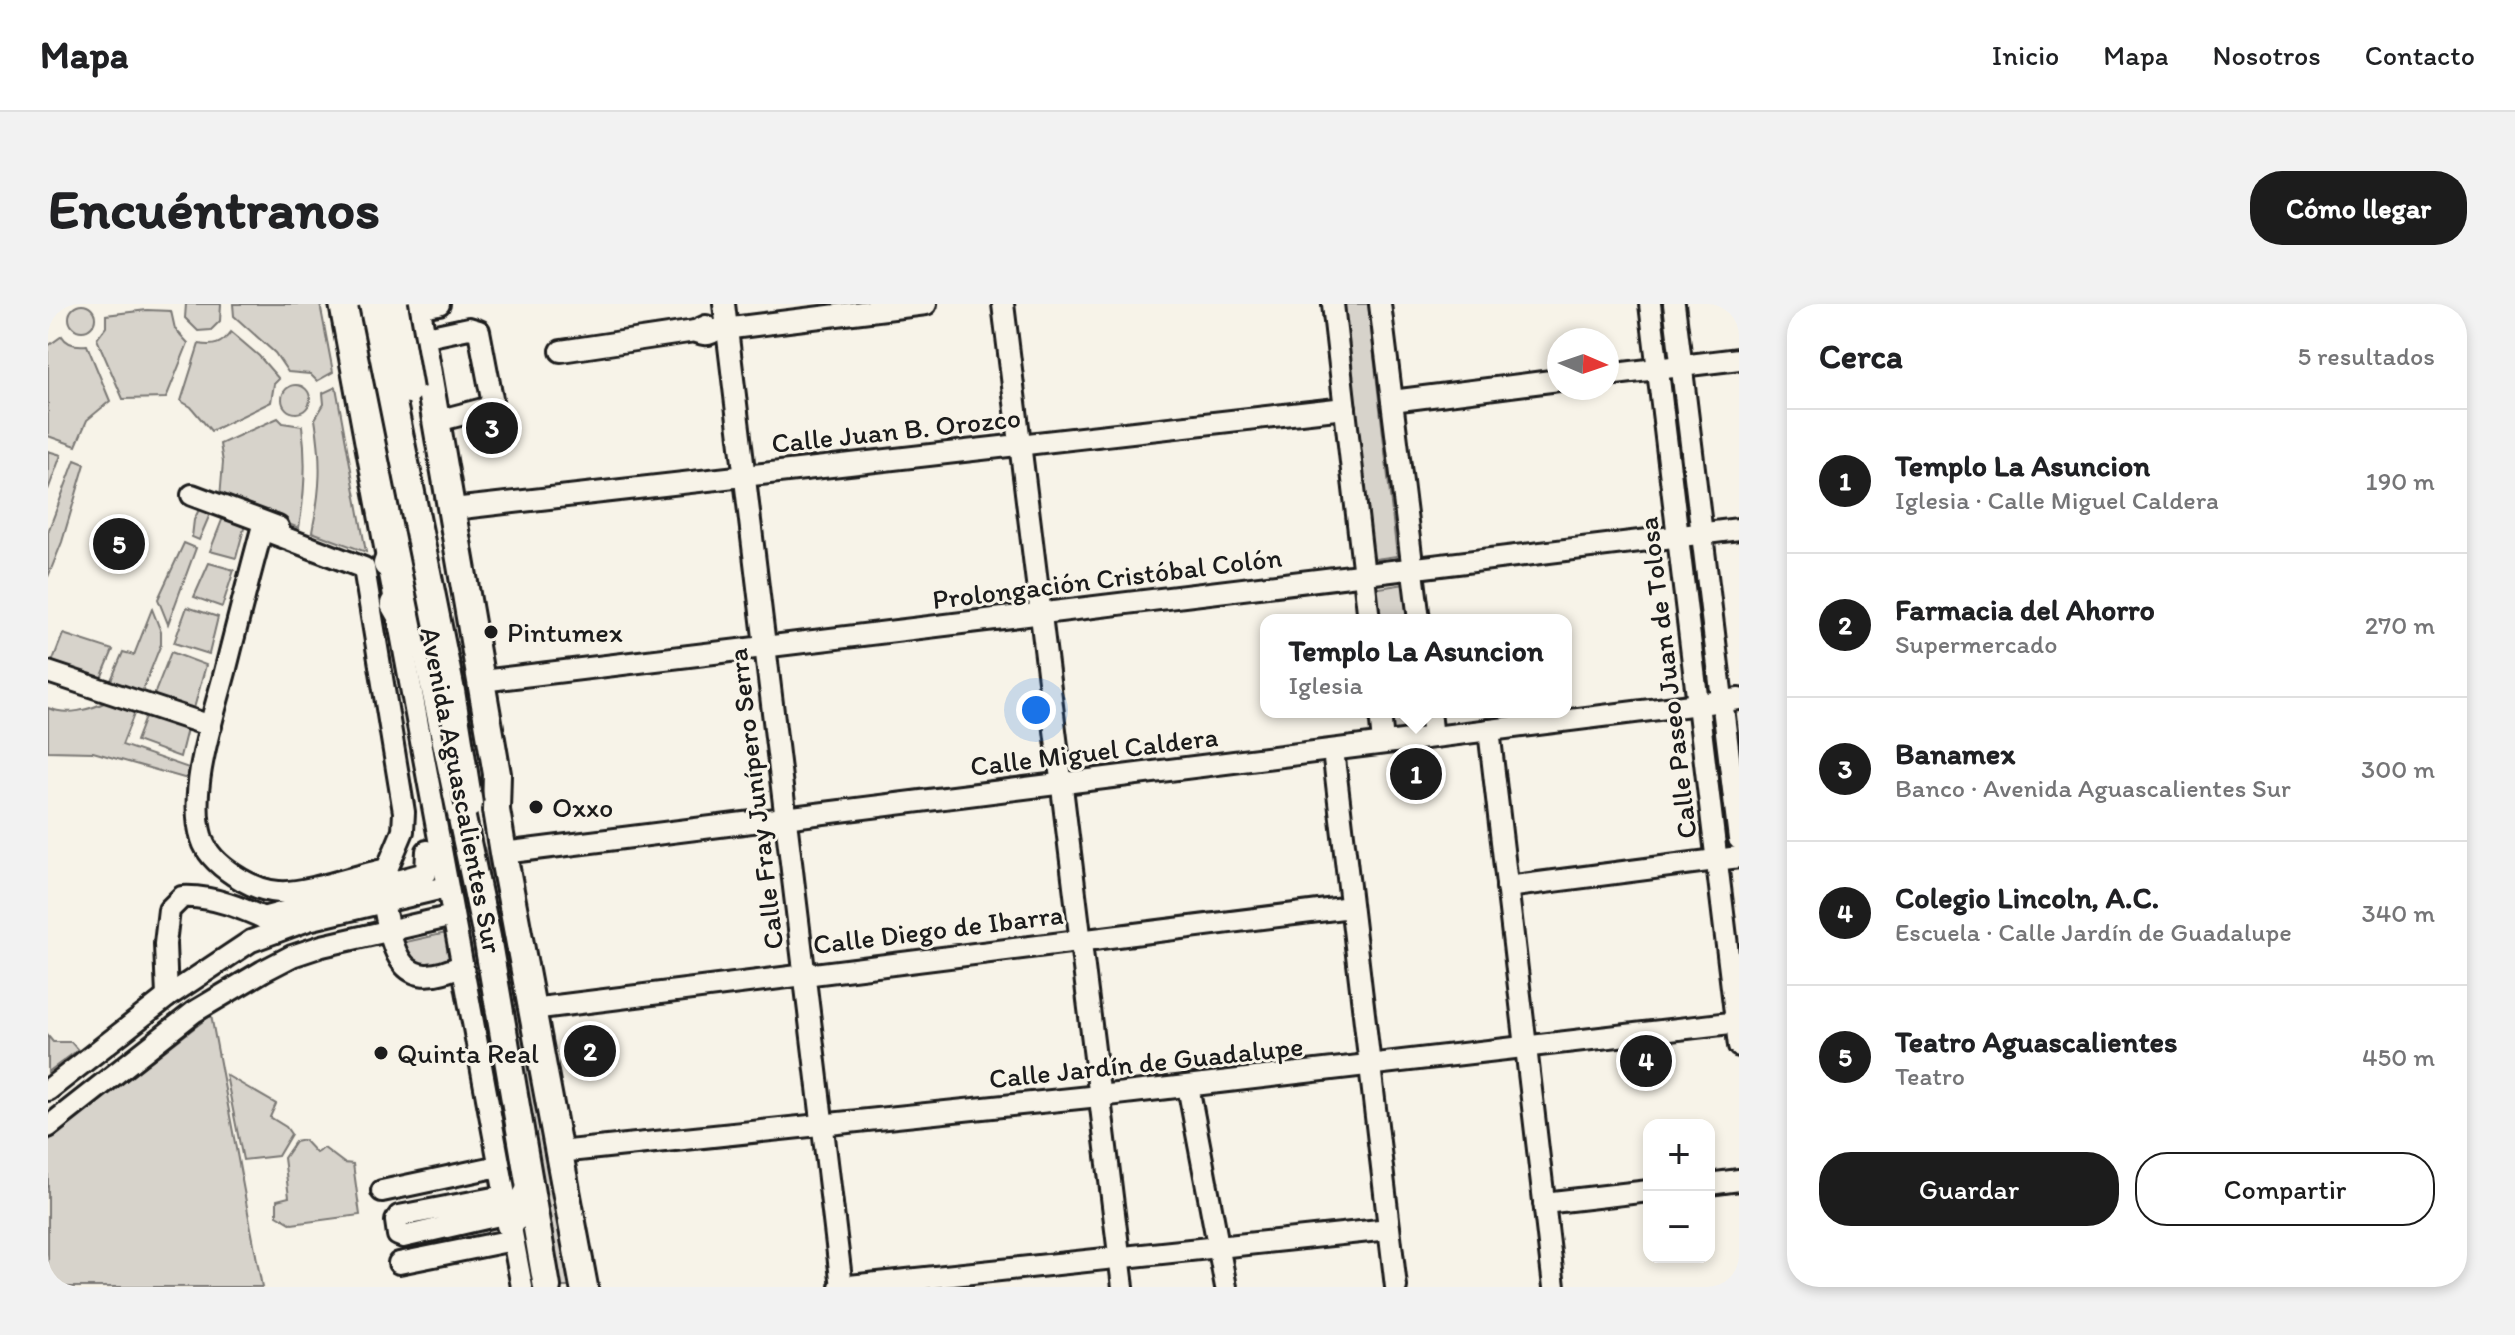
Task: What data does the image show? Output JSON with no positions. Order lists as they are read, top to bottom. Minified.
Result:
{"streets":{"main road":["Avenida Aguascalientes Sur"],"street":["Calle Juan B. Orozco","Prolongación Cristóbal Colón","Calle Paseo Juan de Tolosa","Calle Miguel Caldera","Calle Fray Junípero Serra","Calle Diego de Ibarra","Calle Jardín de Guadalupe"]},"crossings":[["Calle Juan B. Orozco","Avenida Aguascalientes Sur"],["Calle Juan B. Orozco","Calle Fray Junípero Serra"],["Prolongación Cristóbal Colón","Calle Paseo Juan de Tolosa"],["Prolongación Cristóbal Colón","Avenida Aguascalientes Sur"],["Prolongación Cristóbal Colón","Calle Fray Junípero Serra"],["Calle Paseo Juan de Tolosa","Calle Miguel Caldera"],["Calle Paseo Juan de Tolosa","Calle Jardín de Guadalupe"],["Calle Miguel Caldera","Avenida Aguascalientes Sur"],["Calle Miguel Caldera","Calle Fray Junípero Serra"],["Avenida Aguascalientes Sur","Calle Diego de Ibarra"],["Avenida Aguascalientes Sur","Calle Jardín de Guadalupe"],["Calle Fray Junípero Serra","Calle Diego de Ibarra"],["Calle Fray Junípero Serra","Calle Jardín de Guadalupe"]],"places":["Pintumex","Oxxo","Quinta Real"],"north":"right","page":{"header":"Mapa","nav":["Inicio","Mapa","Nosotros","Contacto"],"buttons":["Cómo llegar",["Guardar","Compartir"]],"title":"Encuéntranos","heading":["Cerca","5 resultados"],"pins":["3","5","1","2","4"],"list":[{"mark":"1","name":"Templo La Asuncion","note":"Iglesia · Calle Miguel Caldera","value":"190 m"},{"mark":"2","name":"Farmacia del Ahorro","note":"Supermercado","value":"270 m"},{"mark":"3","name":"Banamex","note":"Banco · Avenida Aguascalientes Sur","value":"300 m"},{"mark":"4","name":"Colegio Lincoln, A.C.","note":"Escuela · Calle Jardín de Guadalupe","value":"340 m"},{"mark":"5","name":"Teatro Aguascalientes","note":"Teatro","value":"450 m"}],"popup":["Templo La Asuncion","Iglesia"],"map_buttons":["+","−"]}}
